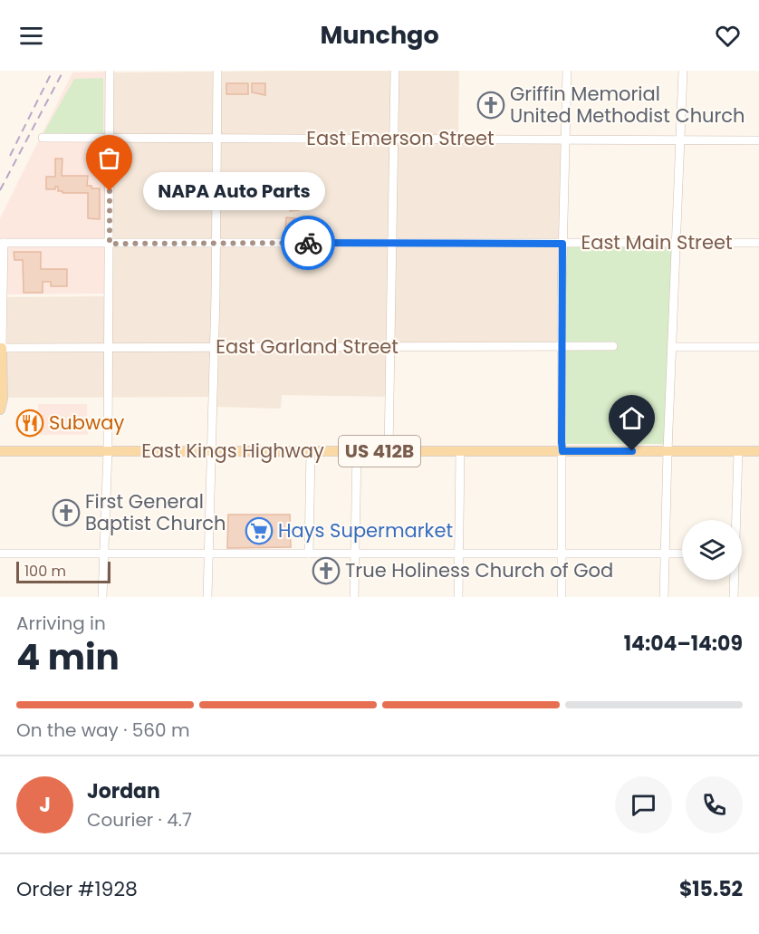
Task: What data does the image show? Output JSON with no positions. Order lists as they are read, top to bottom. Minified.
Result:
{"streets":{"main road":["East Kings Highway","US 412B"],"street":["East Emerson Street","East Main Street","East Garland Street"]},"places":{"church":["Griffin Memorial United Methodist Church","First General Baptist Church","True Holiness Church of God"],"other":["NAPA Auto Parts"],"restaurant":["Subway"],"supermarket":["Hays Supermarket"]},"scale_bar":"100 m","page":{"header":"Munchgo","bubble":"NAPA Auto Parts","scale":"100 m","heading":["4 min","Arriving in","14:04–14:09"],"panel":["Jordan","Courier · 4.7","Order #1928","$15.52"],"bar":"On the way · 560 m","round":"J"}}
